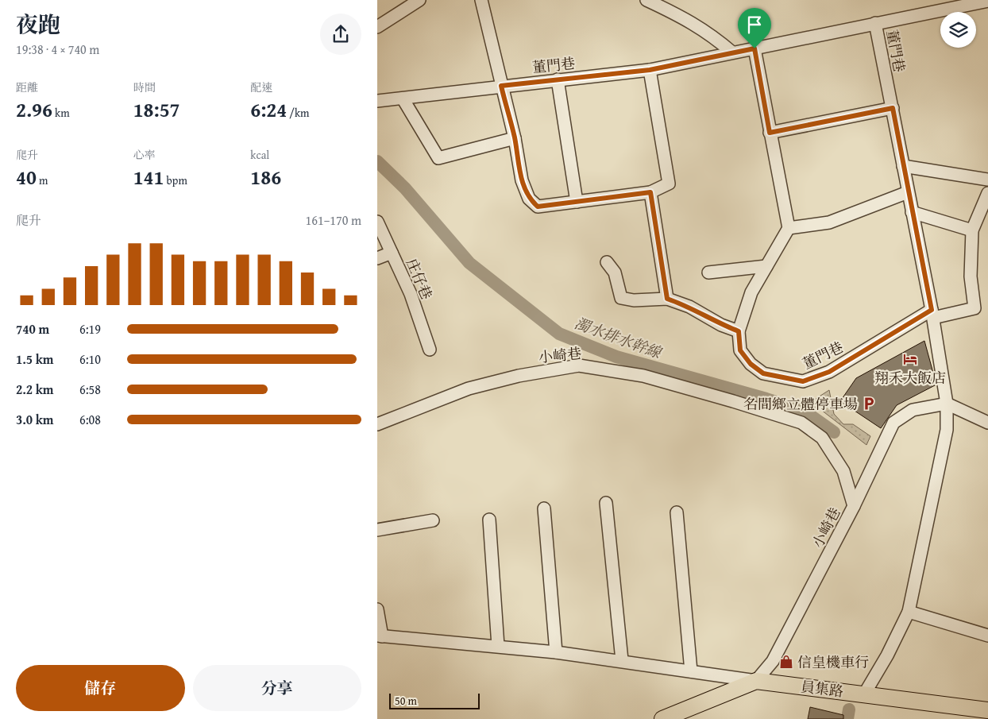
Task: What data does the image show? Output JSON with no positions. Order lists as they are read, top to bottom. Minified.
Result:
{"streets":{"main road":["員集路"],"street":["董門巷","庄仔巷","小崎巷"]},"crossings":[["董門巷","員集路"],["小崎巷","員集路"]],"water":["濁水排水幹線"],"places":{"hotel":["翔禾大飯店"],"parking":["名間鄉立體停車場"],"shop":["信皇機車行"]},"scale_bar":"50 m","page":{"heading":["夜跑","19:38 · 4 × 740 m"],"stats":[["距離","2.96 km"],["時間","18:57"],["配速","6:24 /km"],["爬升","40 m"],["心率","141 bpm"],["kcal","186"]],"chart":["爬升","161–170 m"],"list":[{"name":"740 m","note":"6:19"},{"name":"1.5 km","note":"6:10"},{"name":"2.2 km","note":"6:58"},{"name":"3.0 km","note":"6:08"}],"buttons":["儲存","分享"],"scale":"50 m"}}
